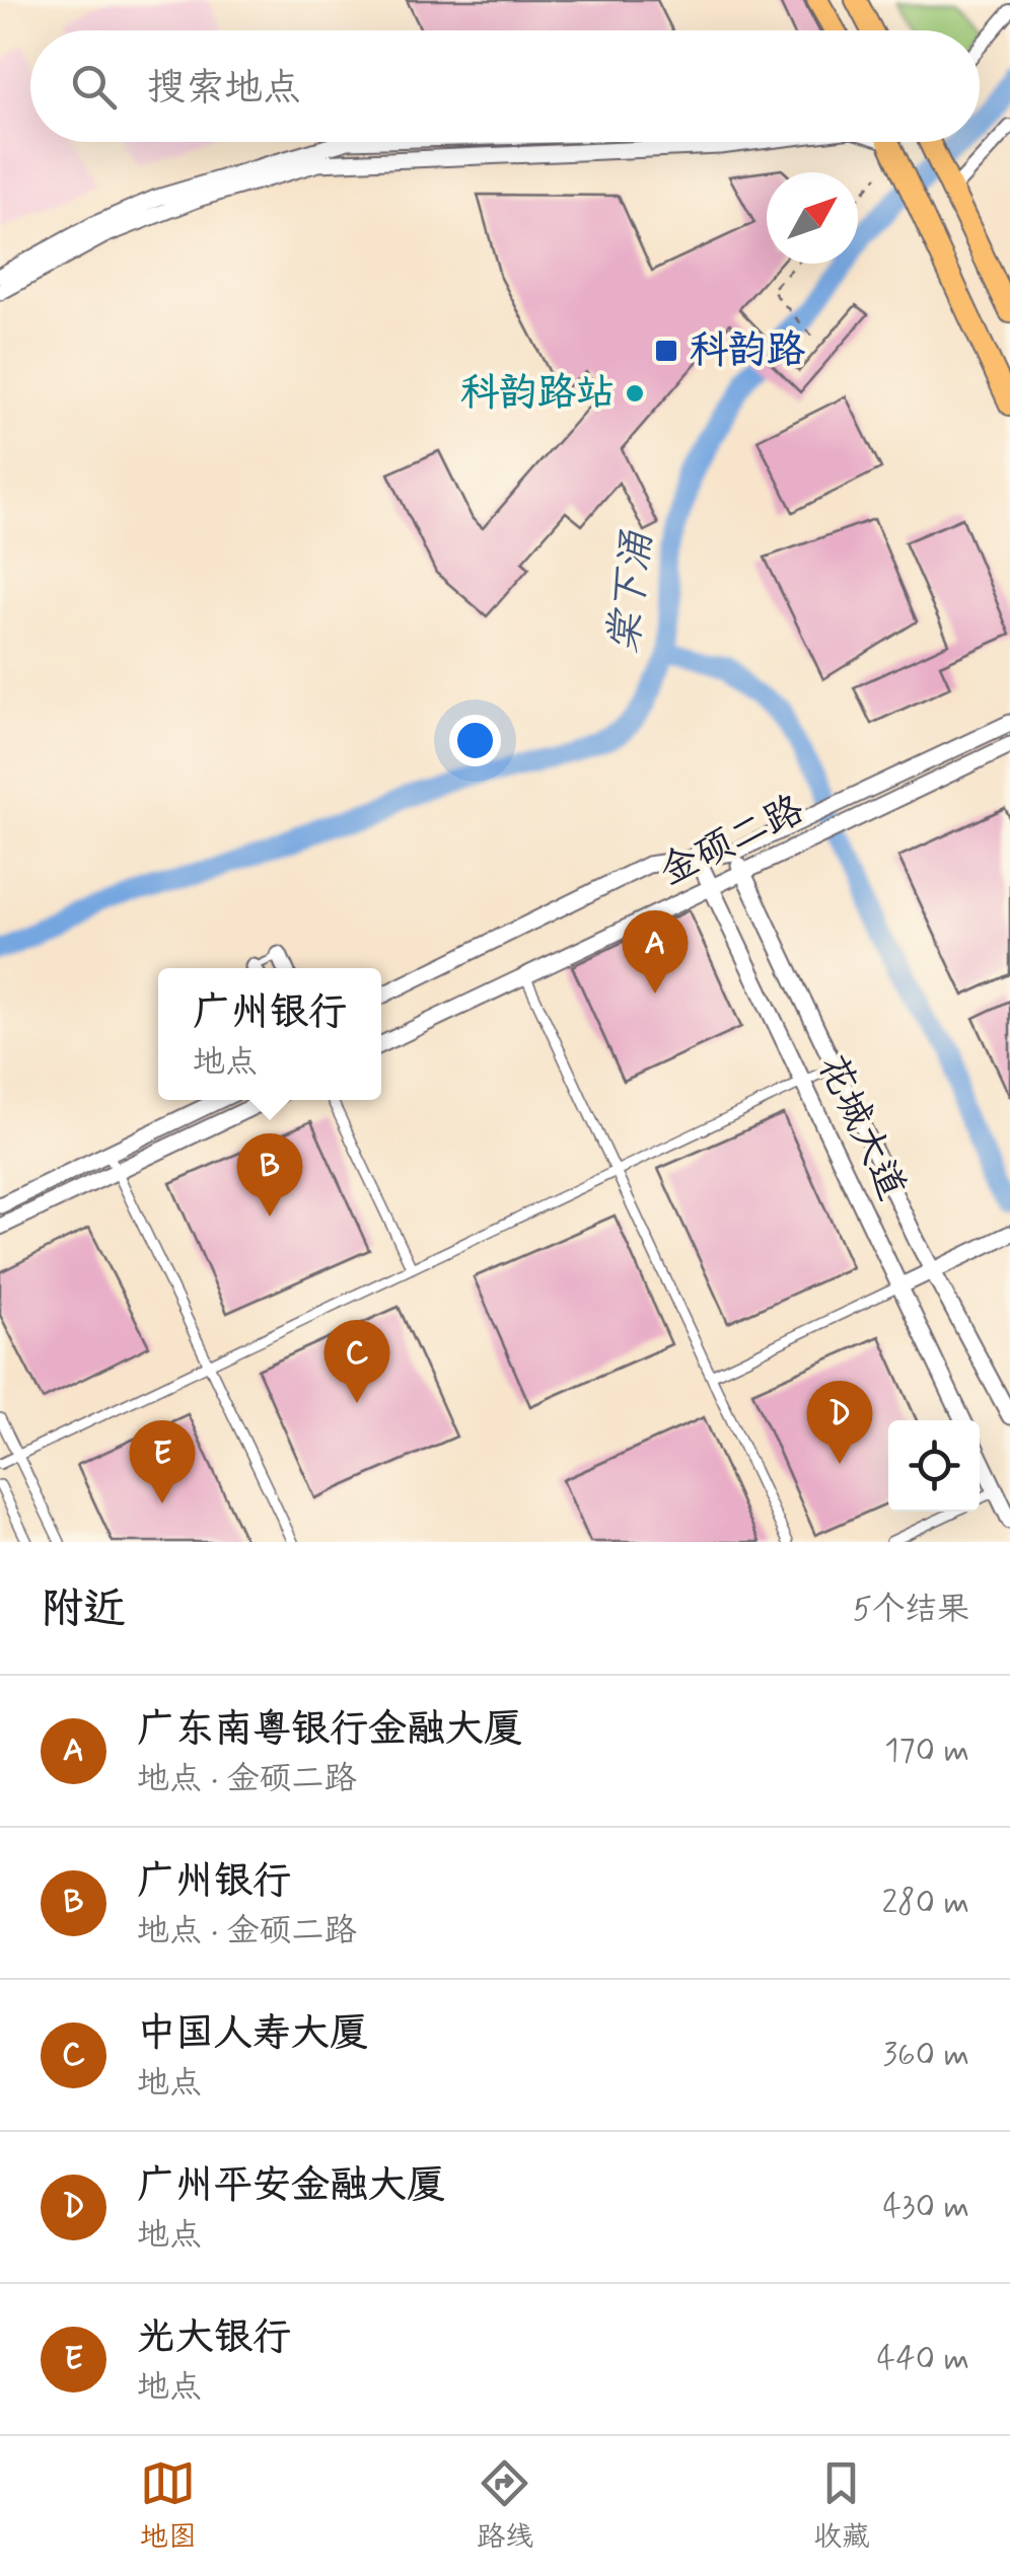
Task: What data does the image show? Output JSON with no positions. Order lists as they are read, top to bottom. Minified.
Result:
{"streets":{"street":["金硕二路","花城大道"]},"crossings":[["金硕二路","花城大道"]],"water":["棠下涌"],"places":{"transit":["科韵路"],"other":["科韵路站"]},"north":"top right","page":{"search":"搜索地点","pins":["A","B","C","D","E"],"popup":["广州银行","地点"],"heading":["附近","5个结果"],"list":[{"mark":"A","name":"广东南粤银行金融大厦","note":"地点 · 金硕二路","value":"170 m"},{"mark":"B","name":"广州银行","note":"地点 · 金硕二路","value":"280 m"},{"mark":"C","name":"中国人寿大厦","note":"地点","value":"360 m"},{"mark":"D","name":"广州平安金融大厦","note":"地点","value":"430 m"},{"mark":"E","name":"光大银行","note":"地点","value":"440 m"}],"nav":["地图","路线","收藏"]}}
